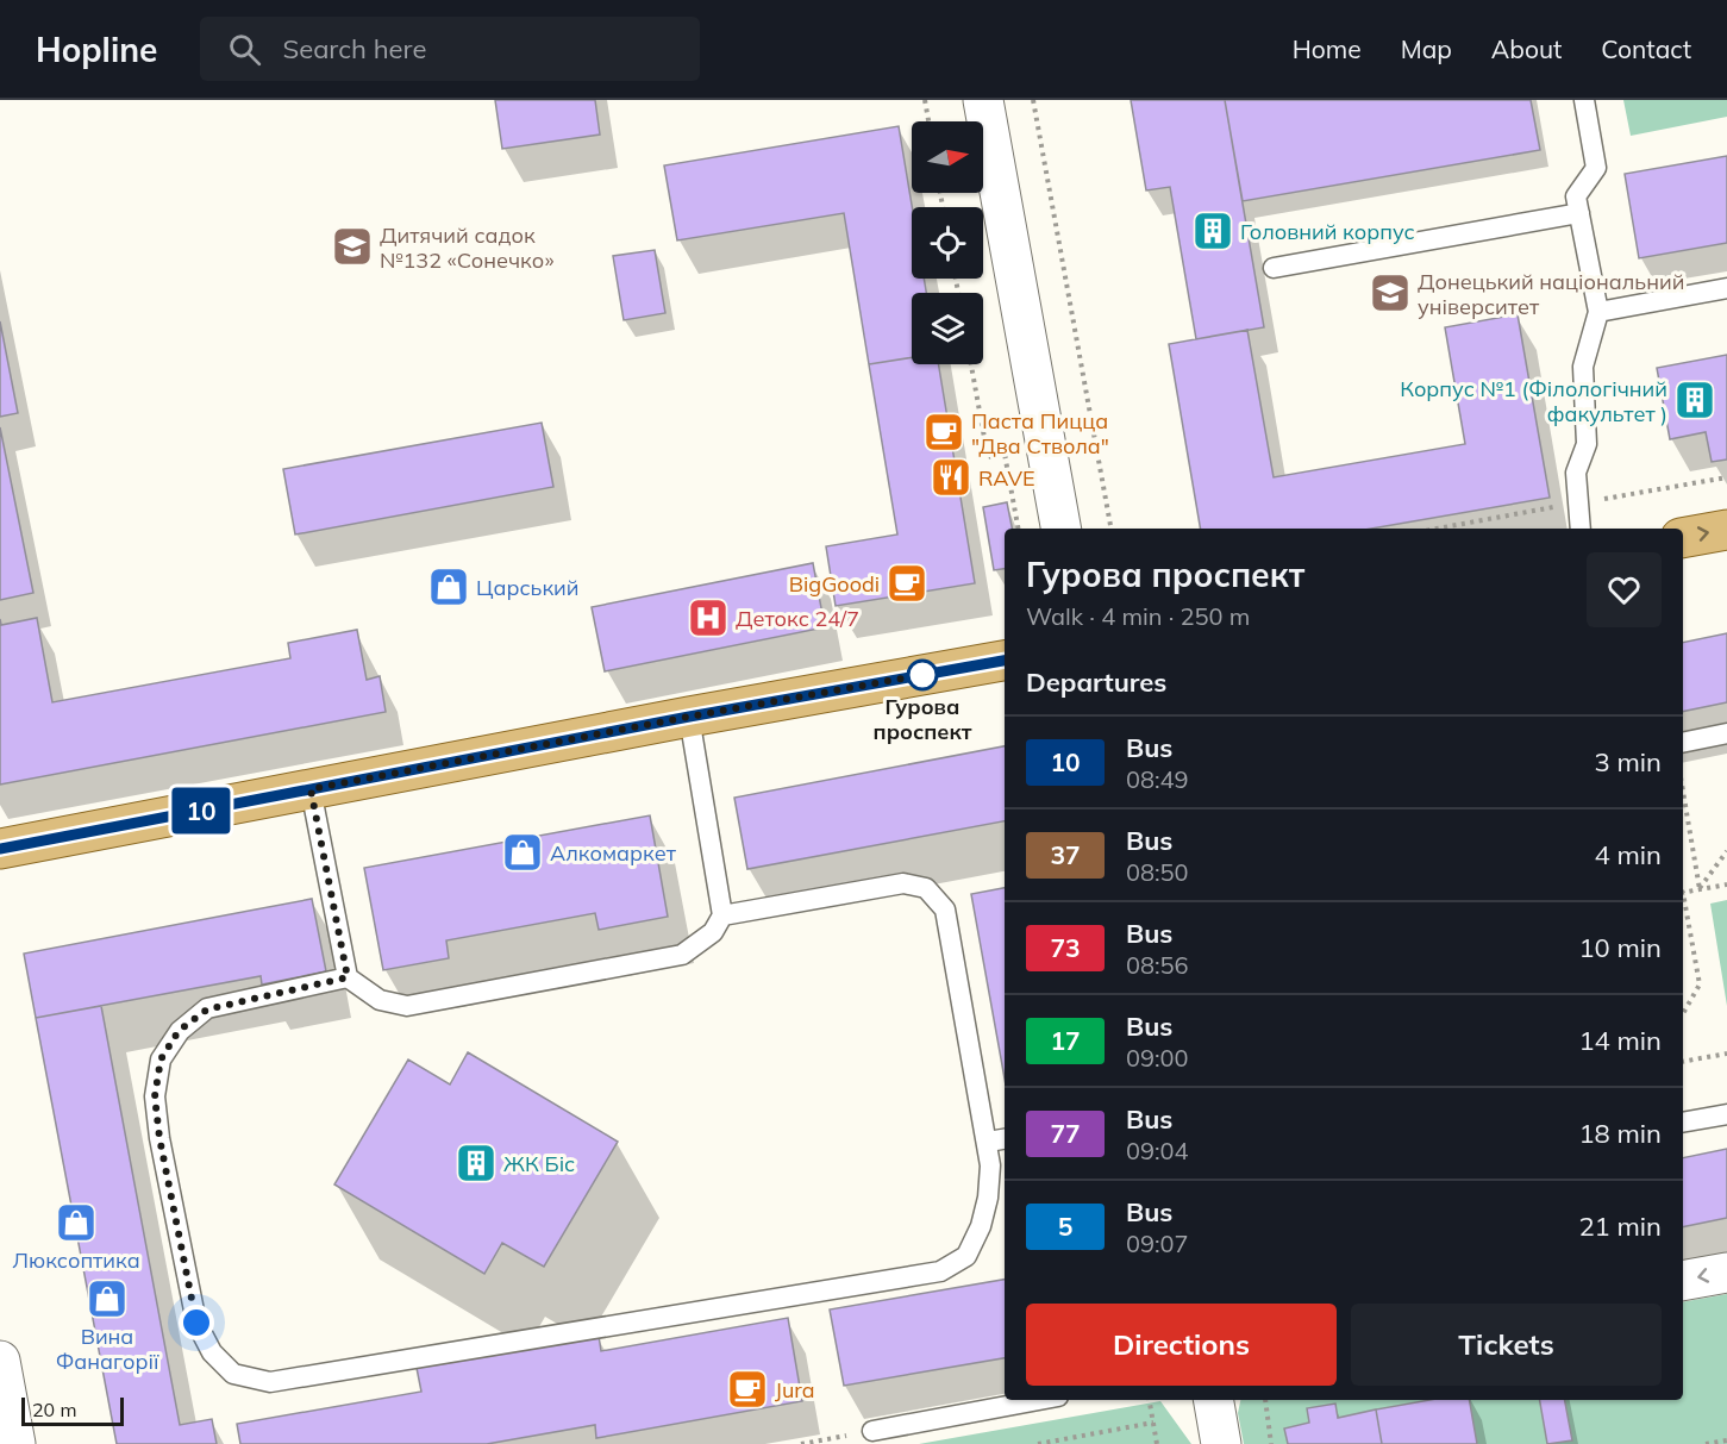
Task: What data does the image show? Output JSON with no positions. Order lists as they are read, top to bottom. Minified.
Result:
{"places":{"building":["Головний корпус","Корпус №1 (Філологічний факультет )","ЖК Біс"],"school or university":["Дитячий садок №132 «Сонечко»","Донецький національний університет"],"cafe":["Паста Пицца \"Два Ствола\"","BigGoodi","Jura"],"restaurant":["RAVE"],"shop":["Царський","Алкомаркет","Люксоптика","Вина Фанагорії"],"hospital":["Детокс 24/7"],"other":["Гурова проспект"]},"lines":["bus line 10"],"scale_bar":"20 m","north":"right","page":{"header":"Hopline","search":"Search here","nav":["Home","Map","About","Contact"],"on_map":"10","heading":[["Гурова проспект","Walk · 4 min · 250 m"],"Departures"],"list":[{"mark":"10","name":"Bus","note":"08:49","value":"3 min"},{"mark":"37","name":"Bus","note":"08:50","value":"4 min"},{"mark":"73","name":"Bus","note":"08:56","value":"10 min"},{"mark":"17","name":"Bus","note":"09:00","value":"14 min"},{"mark":"77","name":"Bus","note":"09:04","value":"18 min"},{"mark":"5","name":"Bus","note":"09:07","value":"21 min"}],"buttons":["Directions","Tickets"],"scale":"20 m"}}
